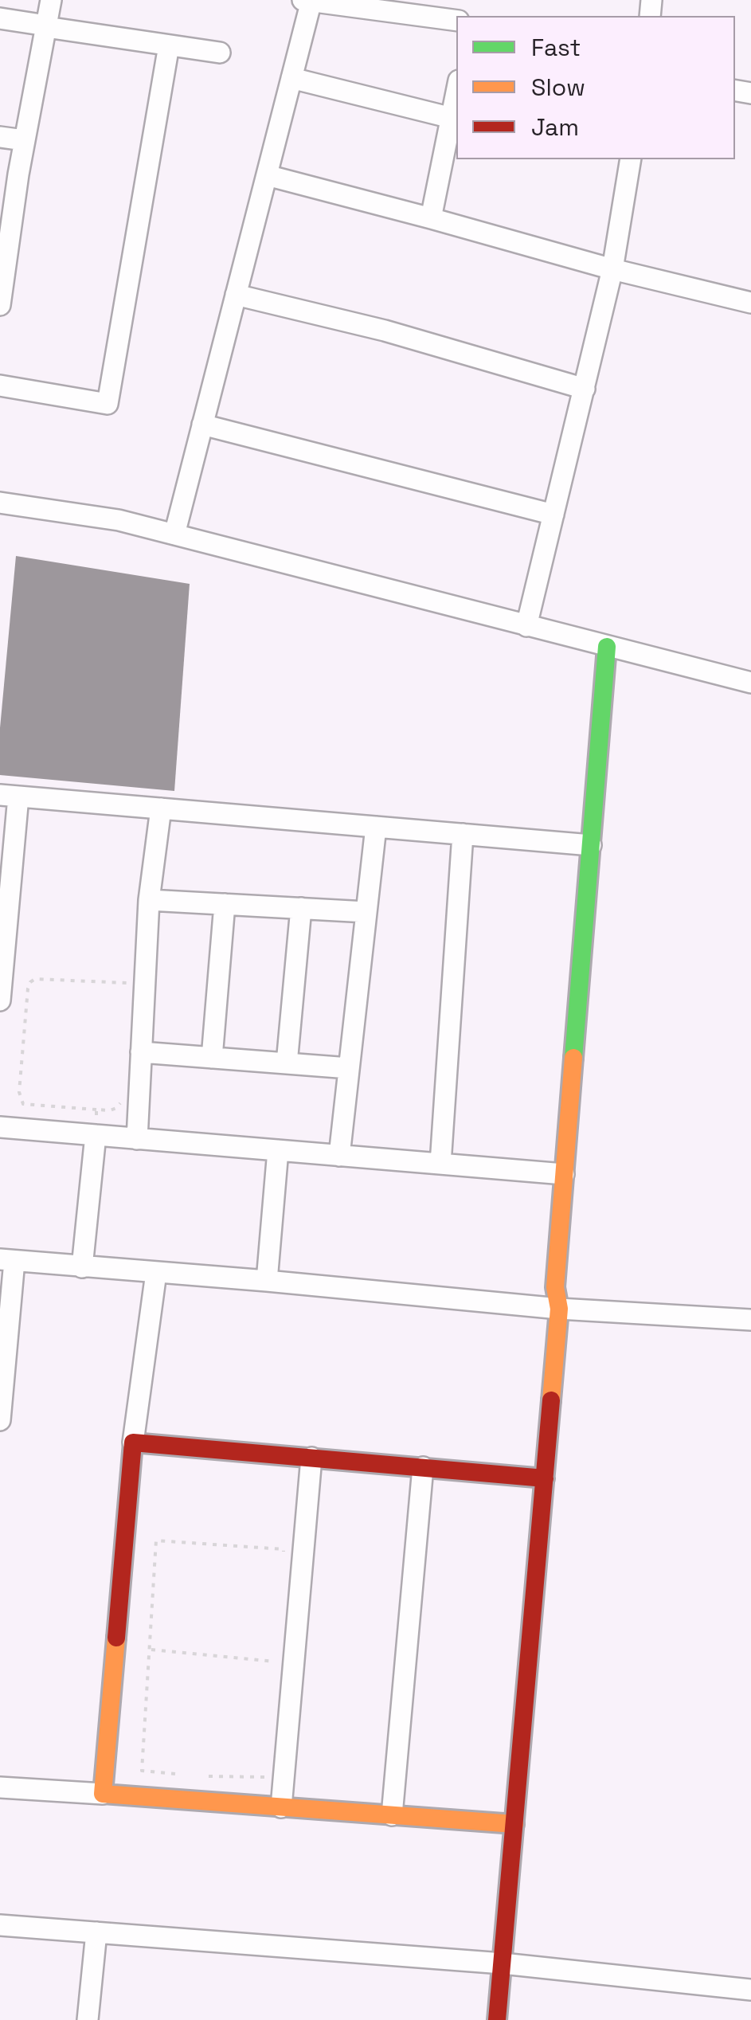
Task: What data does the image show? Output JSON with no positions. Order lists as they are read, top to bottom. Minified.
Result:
{"legend":["Fast","Slow","Jam"]}
